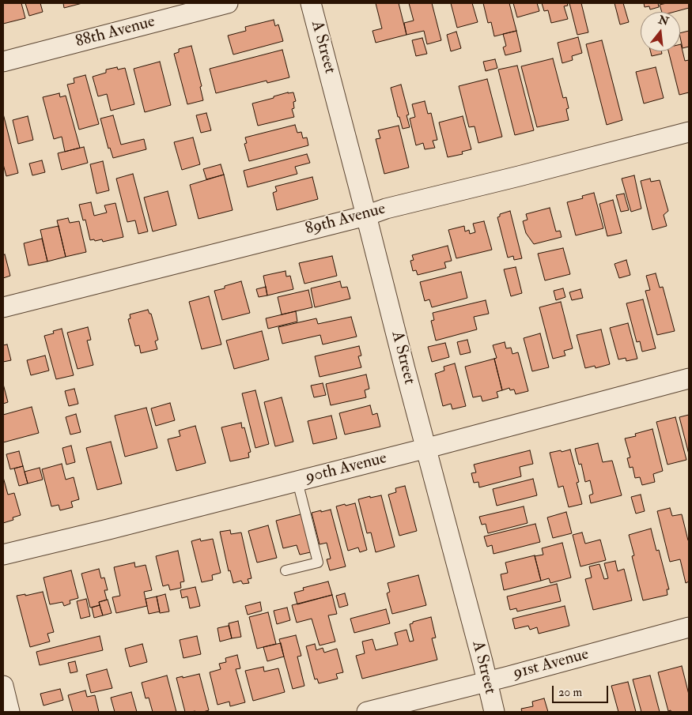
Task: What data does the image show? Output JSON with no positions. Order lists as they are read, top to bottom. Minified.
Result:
{"streets":{"street":["88th Avenue","A Street","89th Avenue","90th Avenue","91st Avenue"]},"crossings":[["A Street","89th Avenue"],["A Street","90th Avenue"],["A Street","91st Avenue"]],"scale_bar":"20 m","north":"top"}
